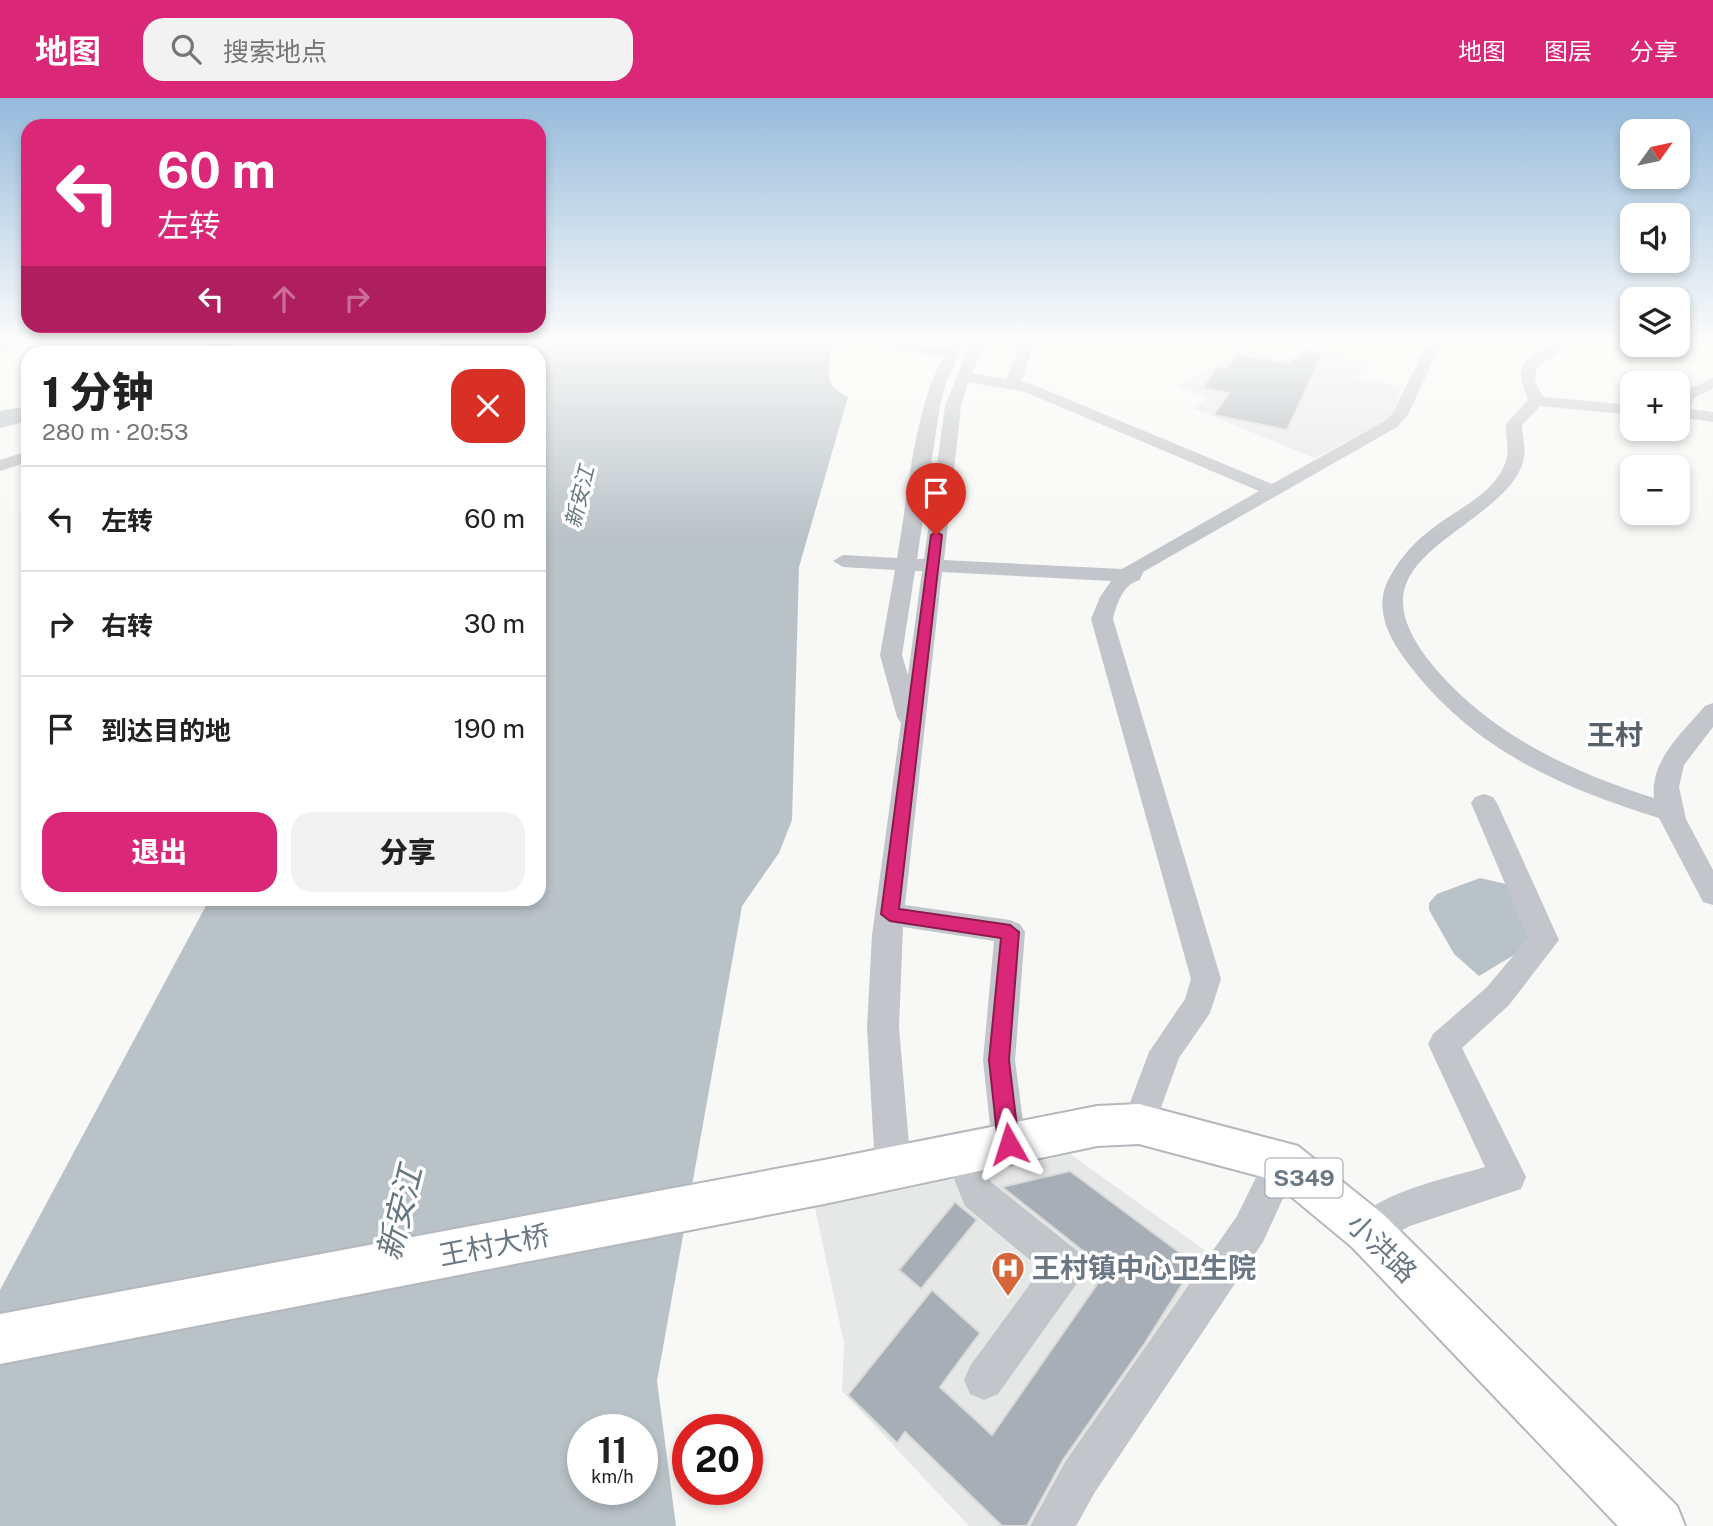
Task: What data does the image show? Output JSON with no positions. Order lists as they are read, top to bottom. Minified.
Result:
{"streets":{"main road":["S349","王村大桥","小洪路"]},"crossings":[["王村大桥","小洪路"]],"districts":["王村"],"water":["新安江"],"places":{"hospital":["王村镇中心卫生院"]},"north":"top right","page":{"header":"地图","search":"搜索地点","nav":["地图","图层","分享"],"map_buttons":["+","−"],"turn":["60 m","左转"],"heading":["1 分钟","280 m · 20:53"],"list":[{"name":"左转","value":"60 m"},{"name":"右转","value":"30 m"},{"name":"到达目的地","value":"190 m"}],"buttons":["退出","分享"],"speed":"11 km/h","limit":"20"}}
